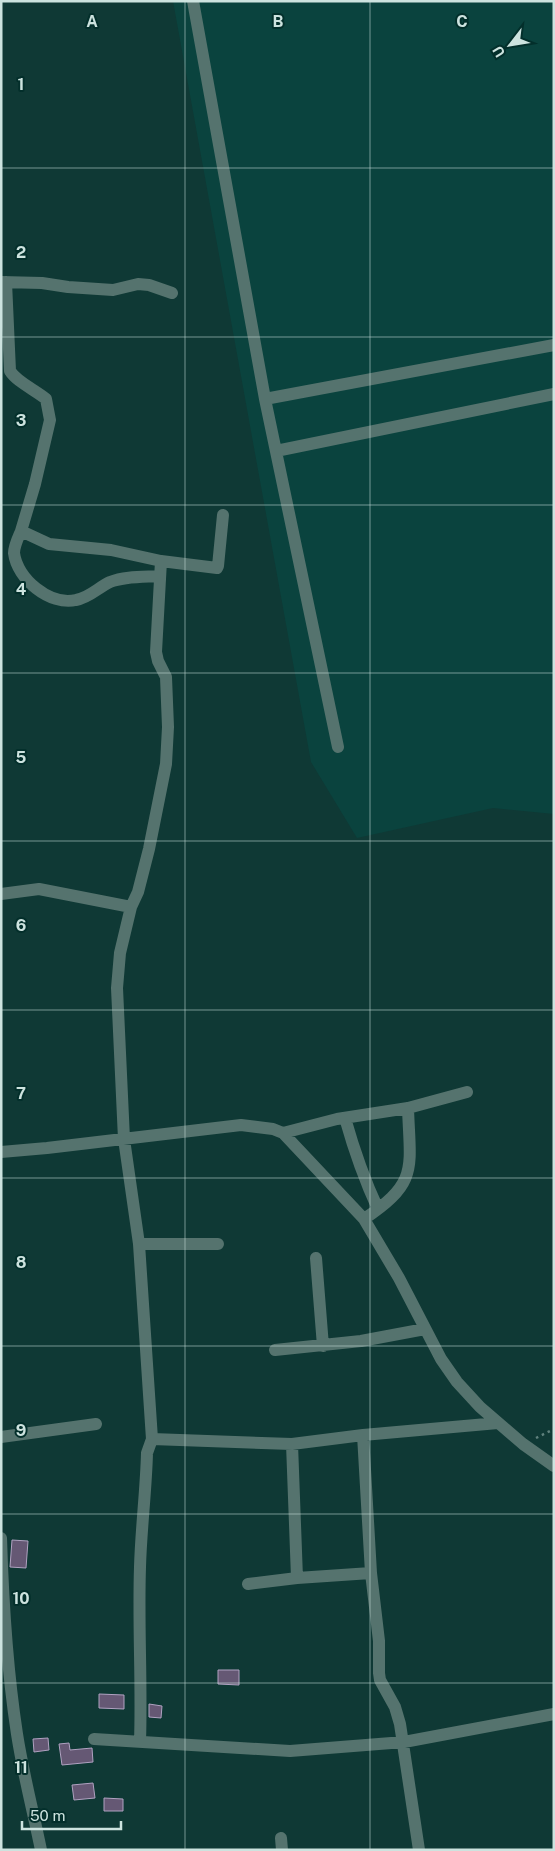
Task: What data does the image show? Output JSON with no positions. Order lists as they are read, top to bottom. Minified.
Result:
{"scale_bar":"50 m","north":"bottom left","grid":{"columns":["A","B","C"],"rows":["1","2","3","4","5","6","7","8","9","10","11"]}}
